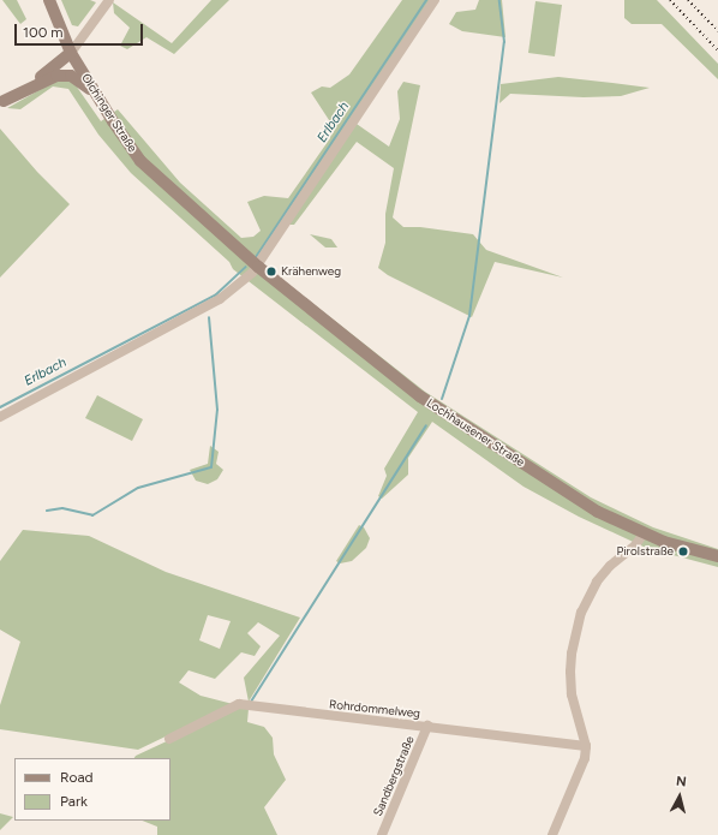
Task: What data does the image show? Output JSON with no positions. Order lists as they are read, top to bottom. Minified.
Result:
{"streets":{"main road":["Olchinger Straße","Lochhausener Straße"],"street":["Rohrdommelweg","Sandbergstraße"]},"crossings":[["Olchinger Straße","Lochhausener Straße"],["Rohrdommelweg","Sandbergstraße"]],"water":["Erlbach"],"places":["Krähenweg","Pirolstraße"],"legend":["Road","Park"],"scale_bar":"100 m","north":"top"}
